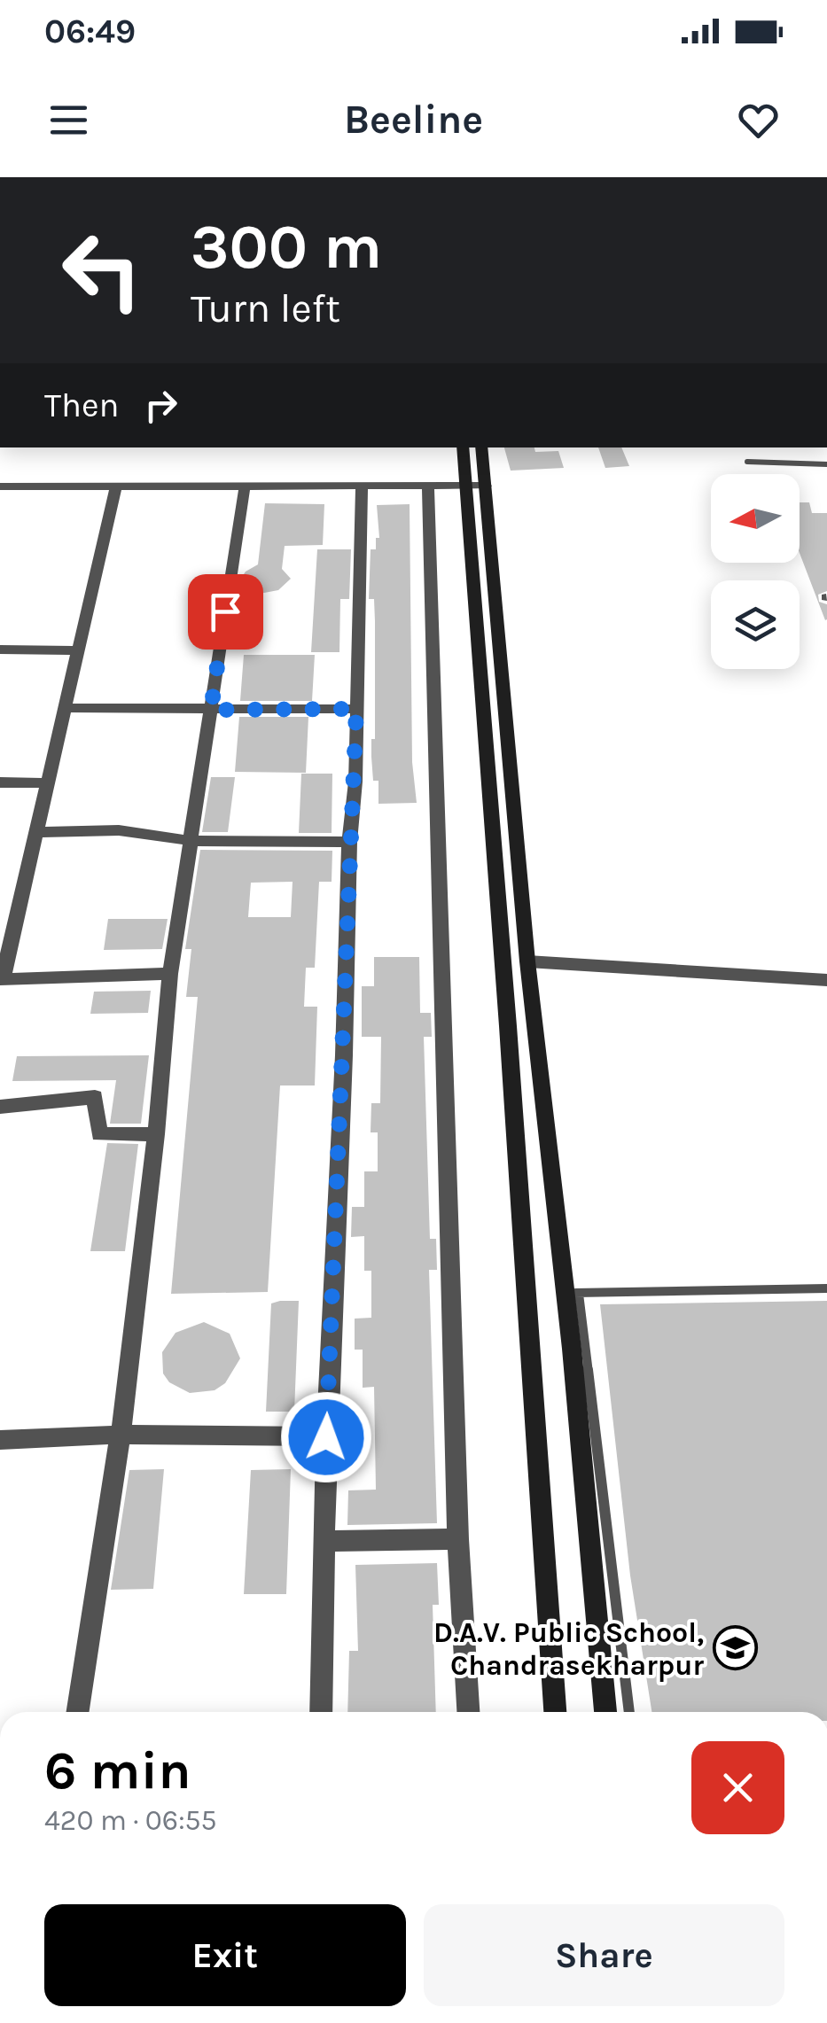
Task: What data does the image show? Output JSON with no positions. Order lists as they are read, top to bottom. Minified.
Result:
{"places":{"school or university":["D.A.V. Public School, Chandrasekharpur"]},"north":"left","page":{"status":"06:49","header":"Beeline","turn":["300 m","Turn left"],"then":"Then","heading":["6 min","420 m · 06:55"],"buttons":["Exit","Share"]}}
